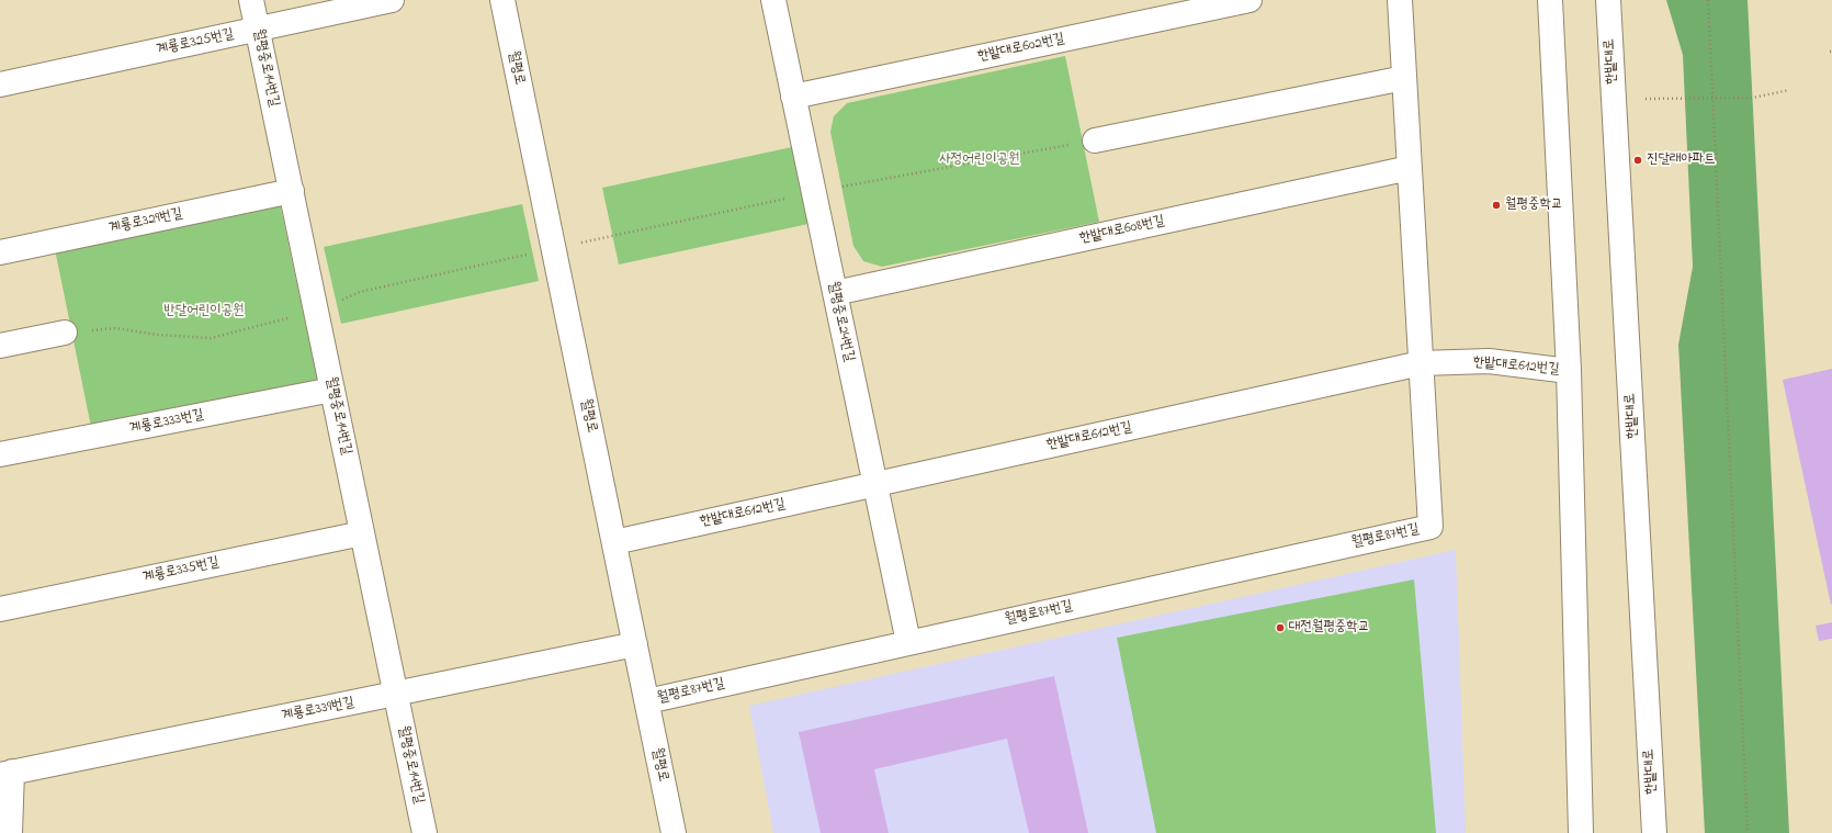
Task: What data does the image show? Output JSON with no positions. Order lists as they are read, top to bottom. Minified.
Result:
{"streets":{"street":["계룡로325번길","한밭대로602번길","한밭대로","월평중로14번길","월평로","계룡로329번길","한밭대로608번길","월평중로24번길","한밭대로612번길","계룡로333번길","월평로87번길","계룡로335번길","계룡로339번길"]},"crossings":[["계룡로325번길","월평중로14번길"],["한밭대로602번길","월평중로24번길"],["월평중로14번길","계룡로329번길"],["월평중로14번길","계룡로333번길"],["월평중로14번길","계룡로335번길"],["월평중로14번길","계룡로339번길"],["월평로","한밭대로612번길"],["월평로","월평로87번길"],["월평로","계룡로339번길"],["한밭대로608번길","월평중로24번길"],["월평중로24번길","한밭대로612번길"],["월평중로24번길","월평로87번길"],["한밭대로612번길","월평로87번길"]],"parks":["사정어린이공원","반달어린이공원"],"places":["진달래아파트","월평중학교","대전월평중학교"]}
